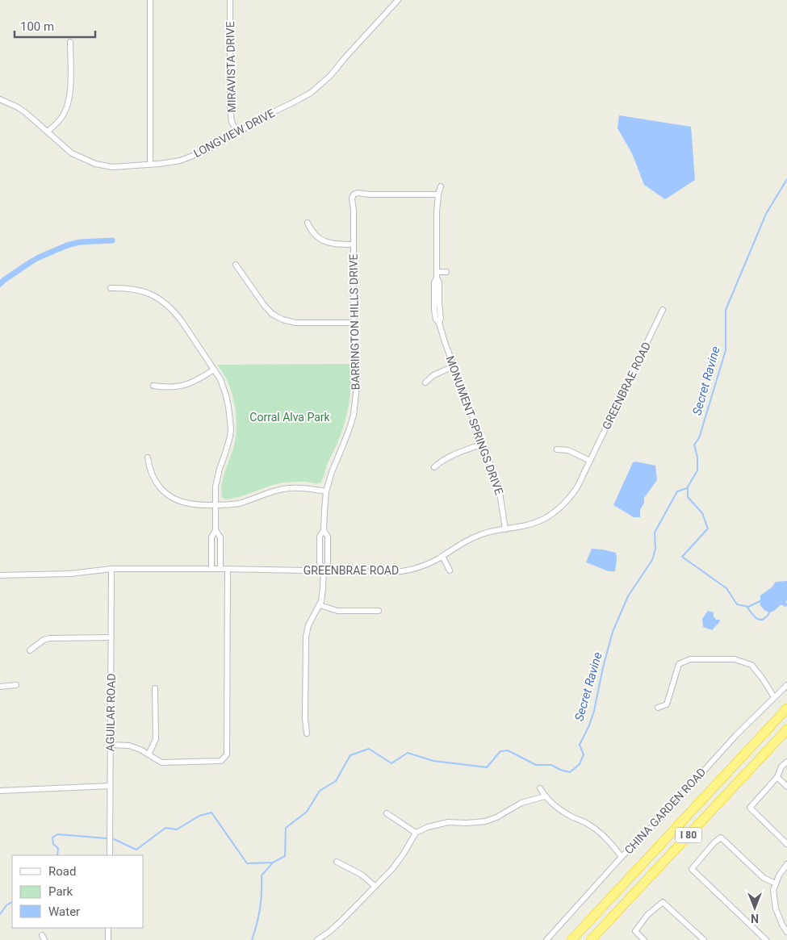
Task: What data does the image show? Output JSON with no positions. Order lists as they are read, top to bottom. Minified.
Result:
{"streets":{"highway":["I 80"],"street":["MIRAVISTA DRIVE","LONGVIEW DRIVE","BARRINGTON HILLS DRIVE","GREENBRAE ROAD","MONUMENT SPRINGS DRIVE","AGUILAR ROAD","CHINA GARDEN ROAD"]},"crossings":[["MIRAVISTA DRIVE","LONGVIEW DRIVE"],["BARRINGTON HILLS DRIVE","GREENBRAE ROAD"],["BARRINGTON HILLS DRIVE","MONUMENT SPRINGS DRIVE"],["GREENBRAE ROAD","MONUMENT SPRINGS DRIVE"],["GREENBRAE ROAD","AGUILAR ROAD"]],"water":["Secret Ravine"],"parks":["Corral Alva Park"],"legend":["Road","Park","Water"],"scale_bar":"100 m","north":"bottom"}
